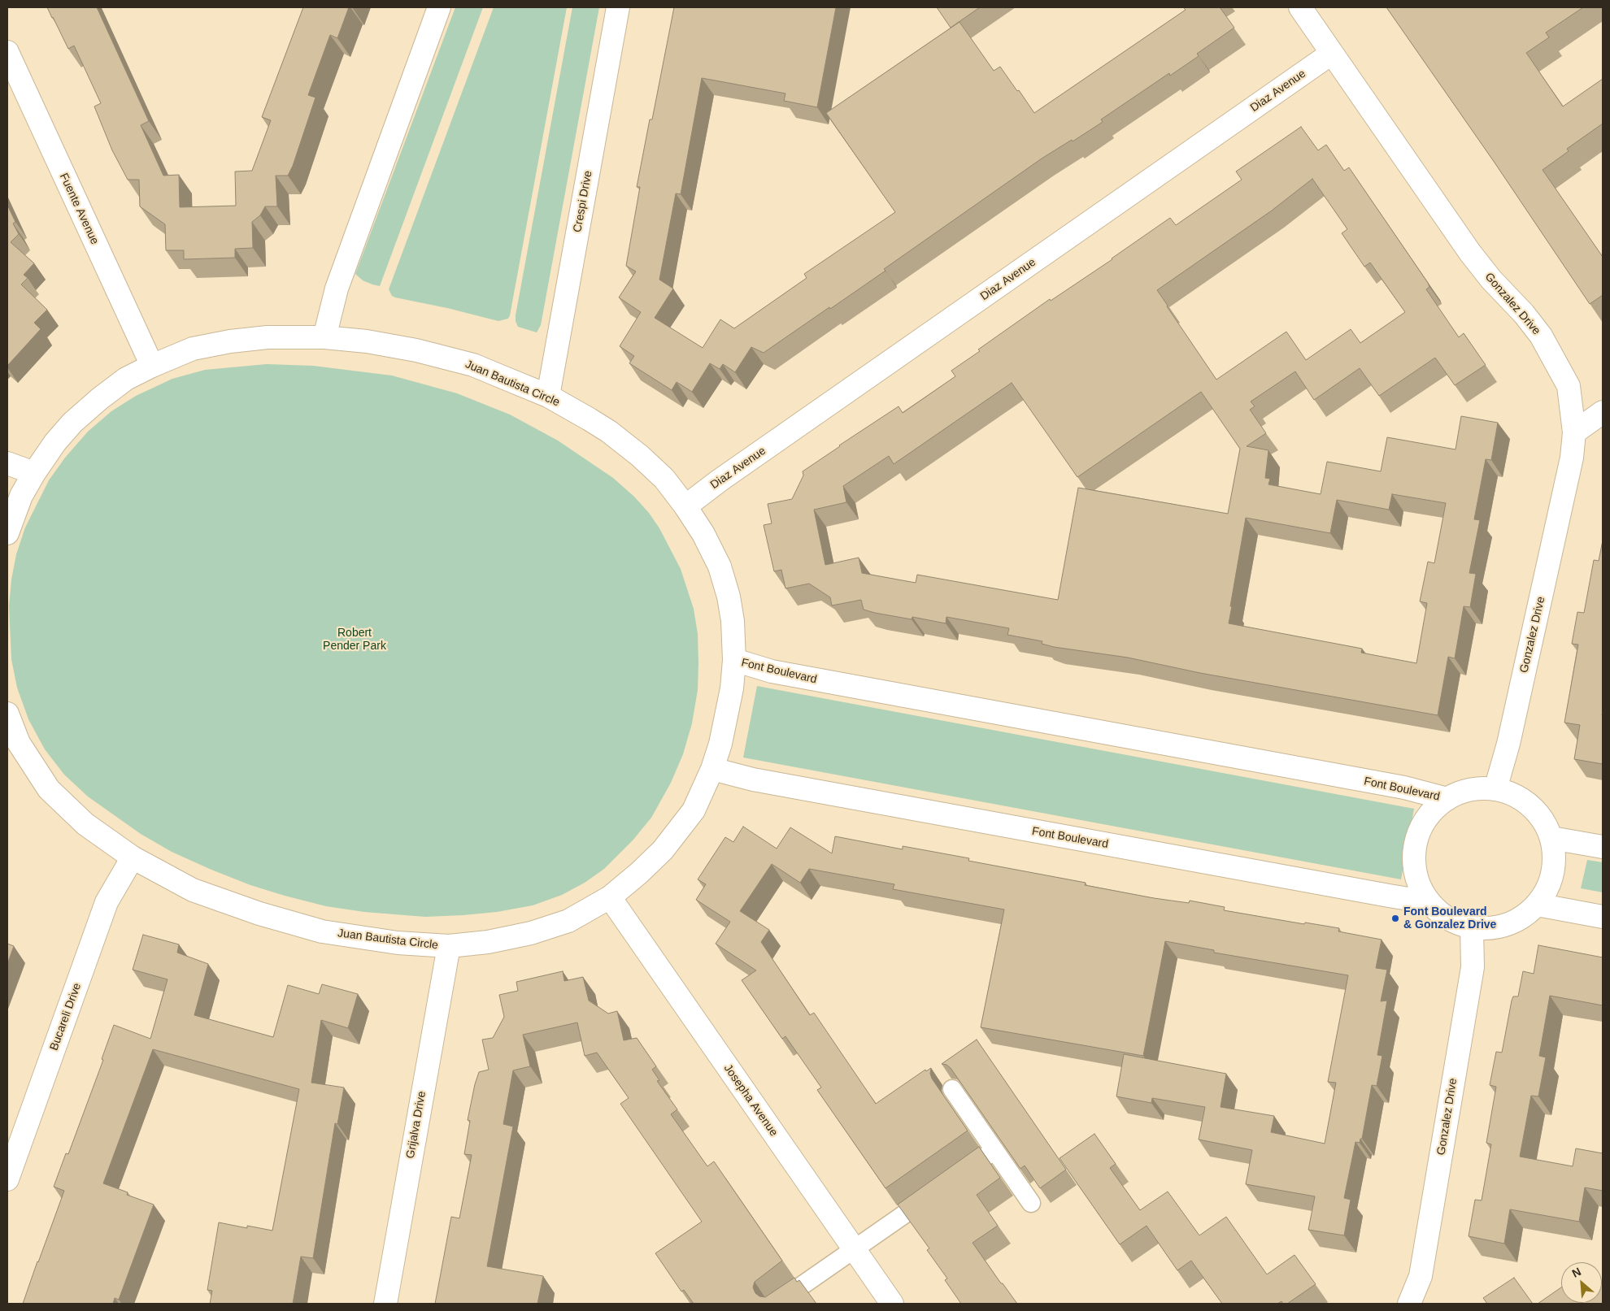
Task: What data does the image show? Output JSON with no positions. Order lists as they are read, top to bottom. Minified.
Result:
{"streets":{"street":["Diaz Avenue","Crespi Drive","Fuente Avenue","Gonzalez Drive","Juan Bautista Circle","Font Boulevard","Bucareli Drive","Josepha Avenue","Grijalva Drive"]},"crossings":[["Diaz Avenue","Gonzalez Drive"],["Diaz Avenue","Juan Bautista Circle"],["Crespi Drive","Juan Bautista Circle"],["Fuente Avenue","Juan Bautista Circle"],["Gonzalez Drive","Font Boulevard"],["Juan Bautista Circle","Font Boulevard"],["Juan Bautista Circle","Bucareli Drive"],["Juan Bautista Circle","Josepha Avenue"],["Juan Bautista Circle","Grijalva Drive"]],"parks":["Robert Pender Park"],"places":["Font Boulevard & Gonzalez Drive"],"north":"top left"}
